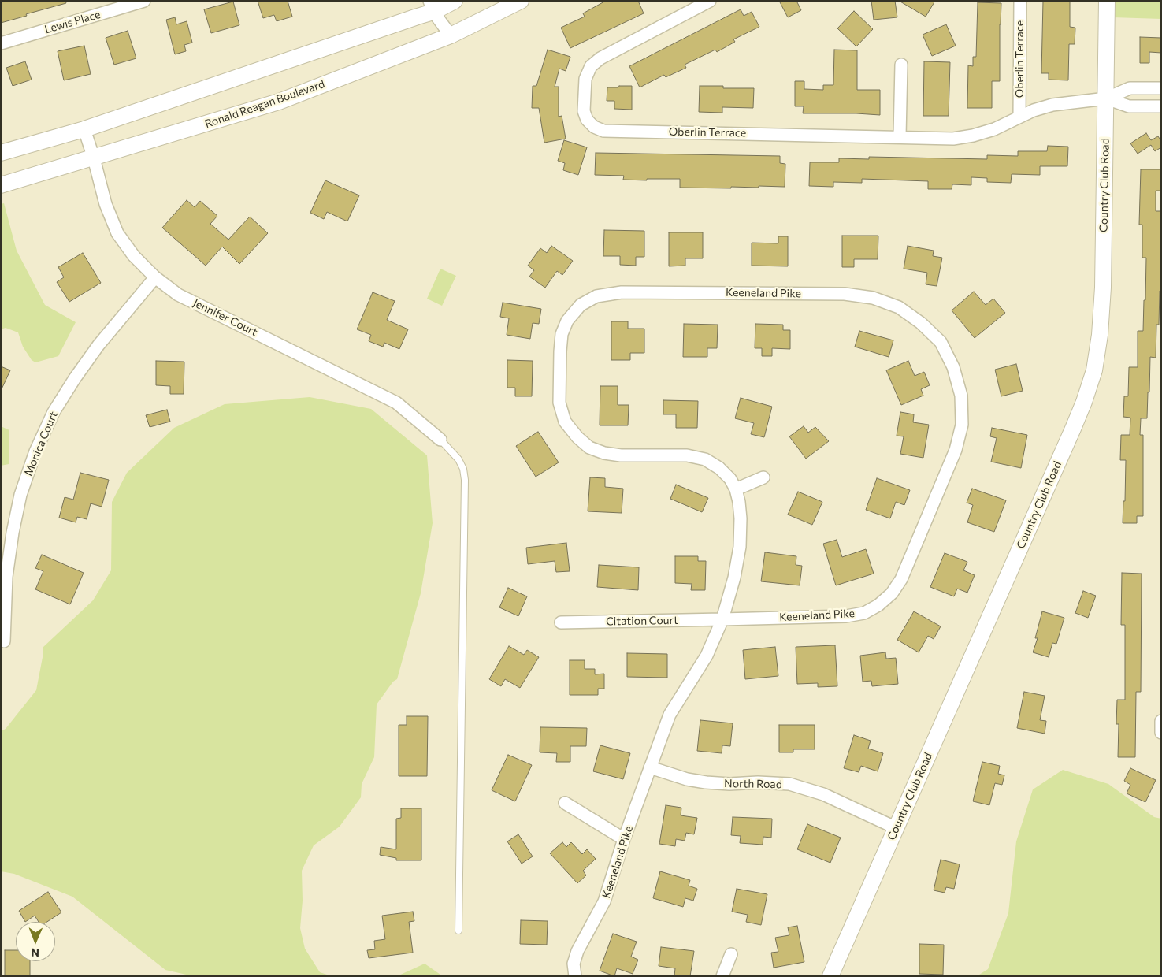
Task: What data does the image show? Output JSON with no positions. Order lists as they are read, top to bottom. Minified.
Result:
{"streets":{"main road":["Ronald Reagan Boulevard","Country Club Road"],"street":["Lewis Place","Oberlin Terrace","Keeneland Pike","Jennifer Court","Monica Court","Citation Court","North Road"]},"crossings":[["Oberlin Terrace","Country Club Road"],["Ronald Reagan Boulevard","Jennifer Court"],["Country Club Road","North Road"],["Keeneland Pike","Citation Court"],["Keeneland Pike","North Road"],["Jennifer Court","Monica Court"]],"north":"bottom"}
